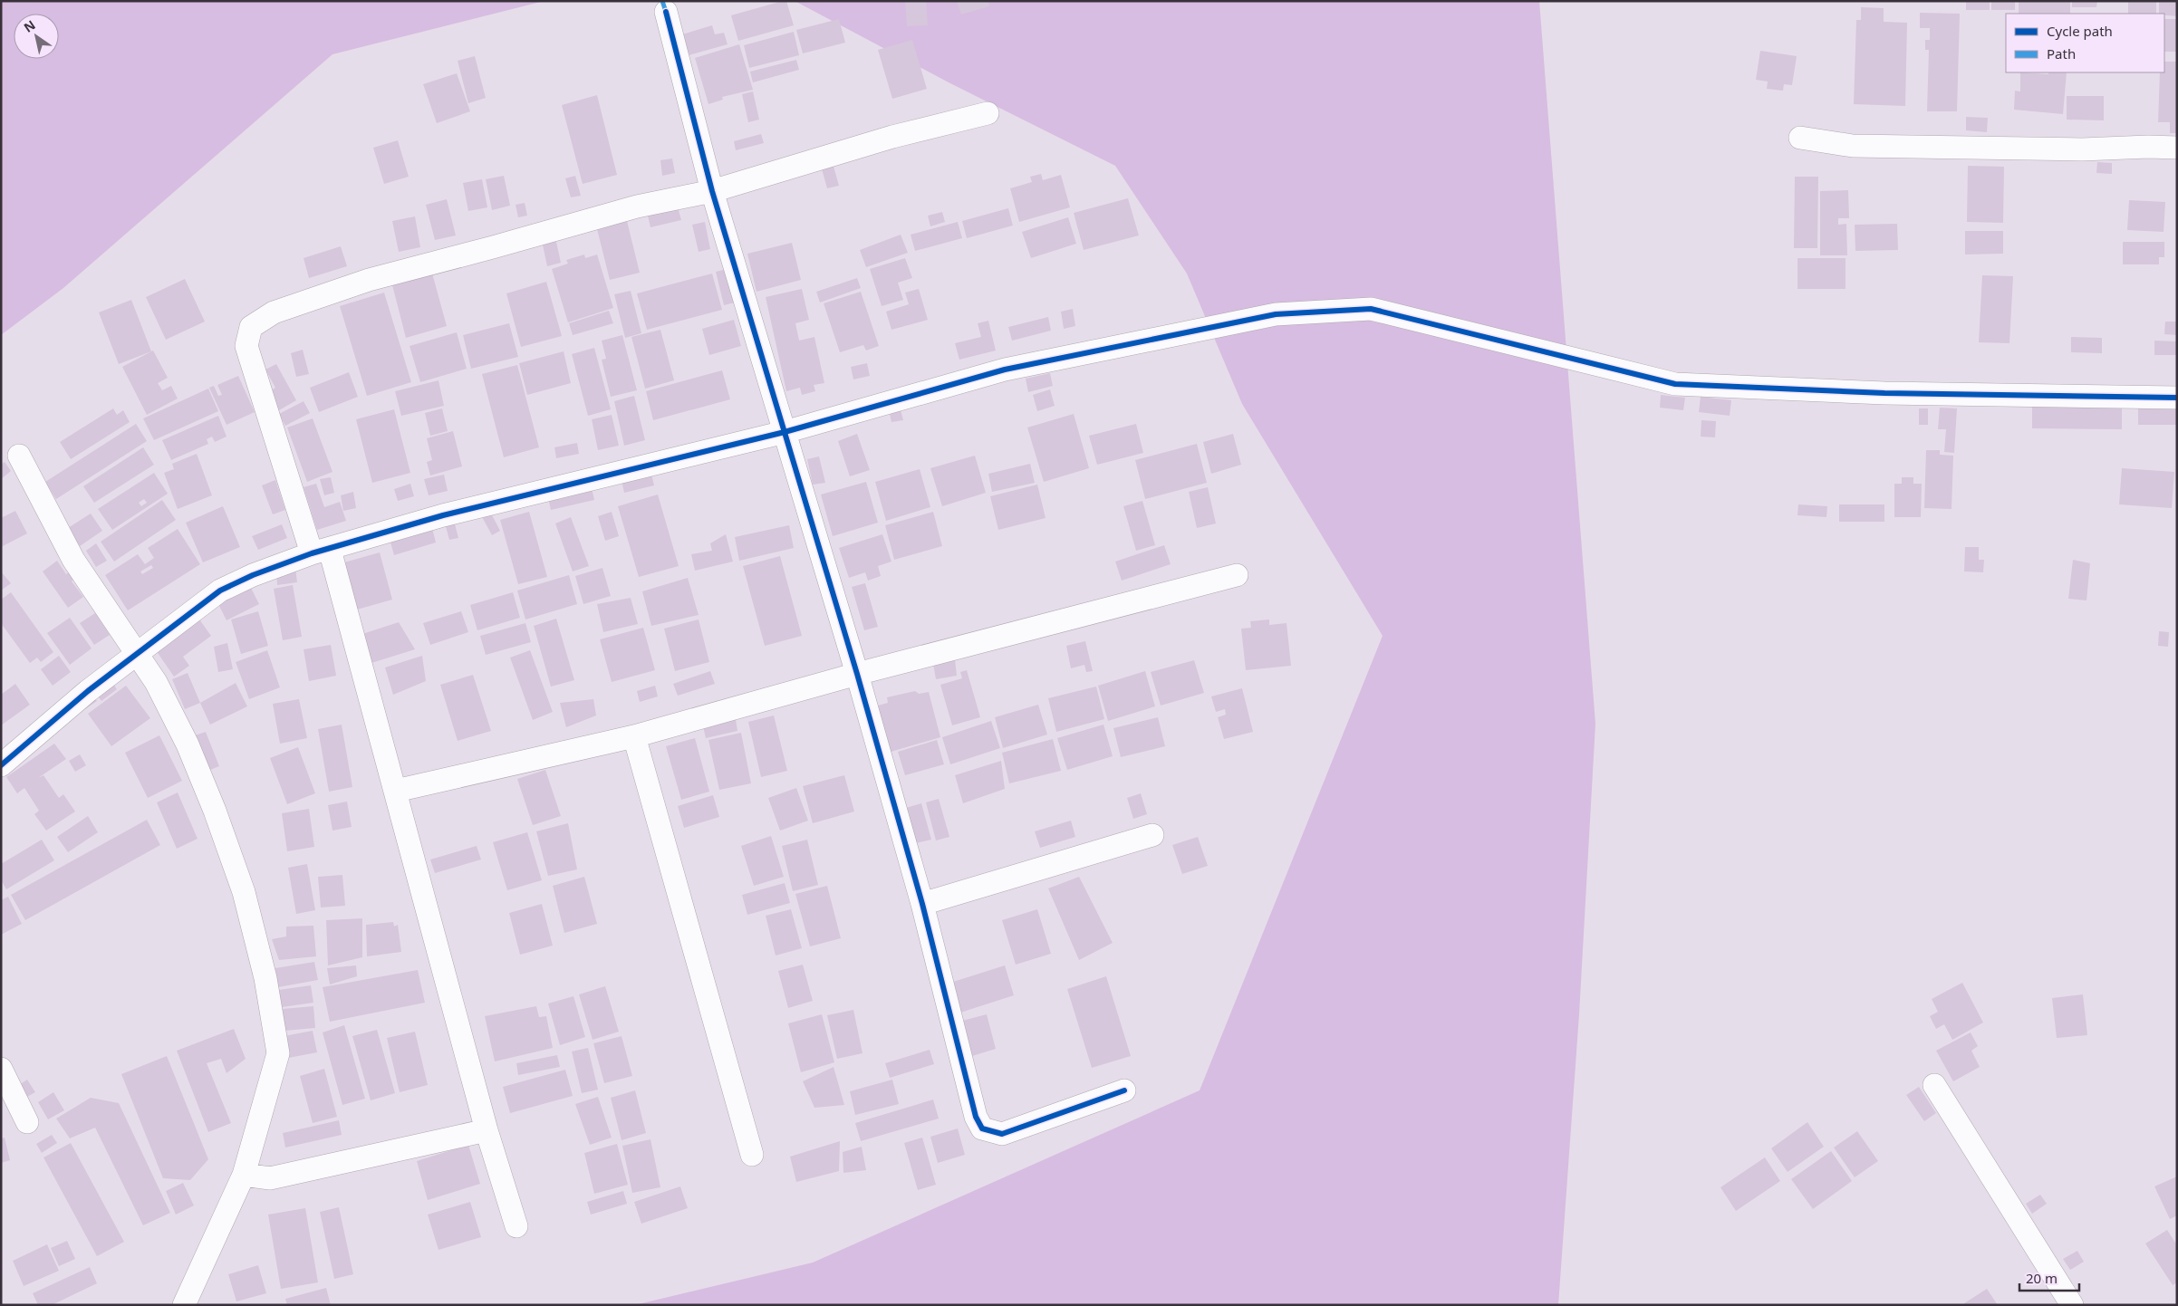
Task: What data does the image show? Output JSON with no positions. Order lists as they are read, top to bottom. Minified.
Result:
{"legend":["Cycle path","Path"],"scale_bar":"20 m","north":"top left"}
